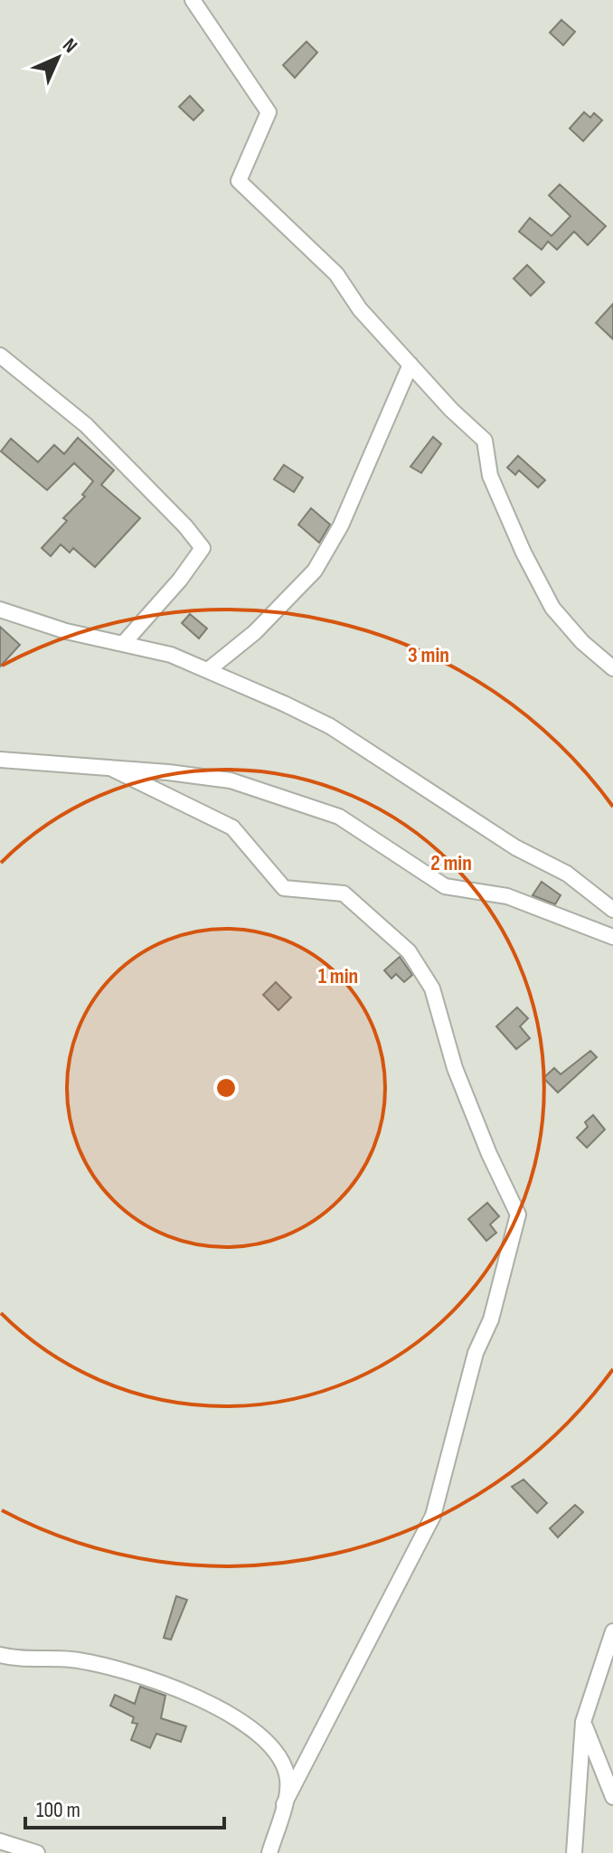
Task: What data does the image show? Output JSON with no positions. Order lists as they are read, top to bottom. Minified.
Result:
{"scale_bar":"100 m","north":"top right","rings":["3 min","2 min","1 min"]}
